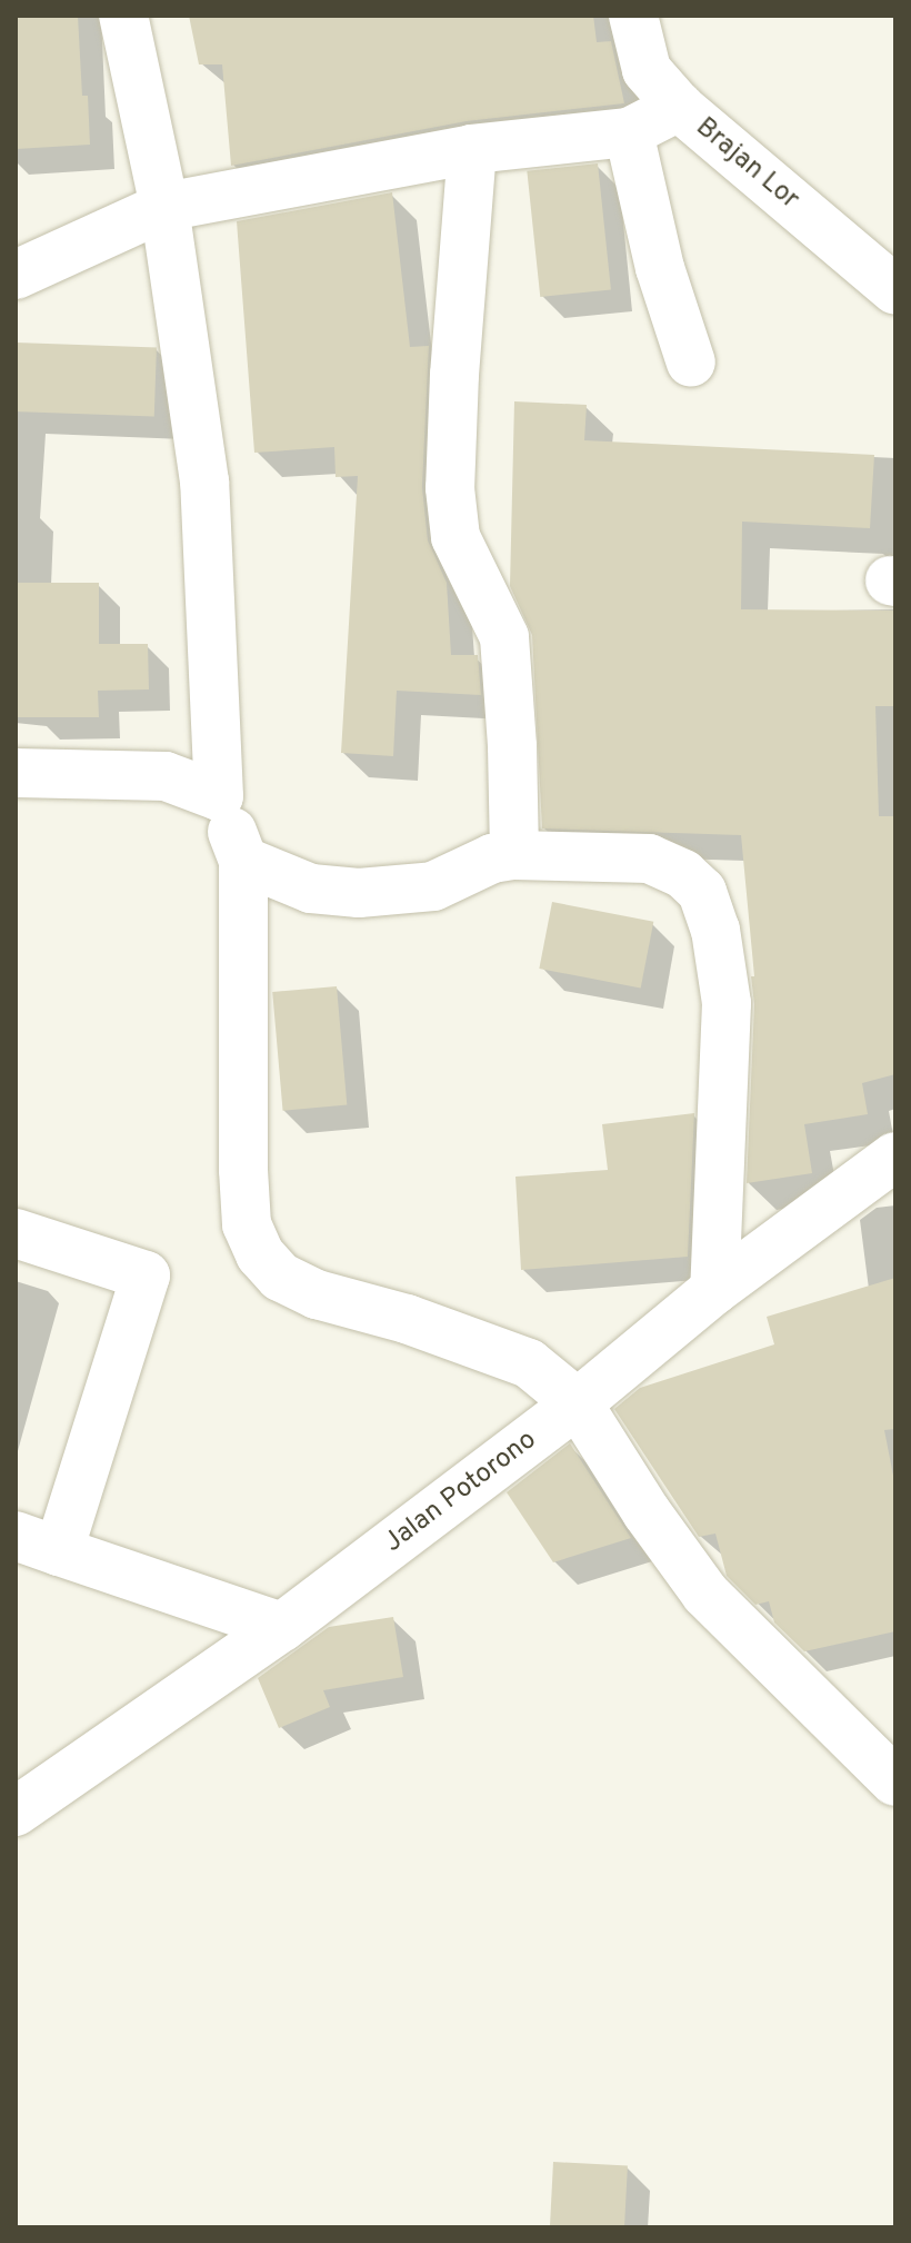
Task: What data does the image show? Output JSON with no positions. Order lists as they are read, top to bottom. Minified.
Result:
{"streets":{"street":["Brajan Lor","Jalan Potorono"]}}
